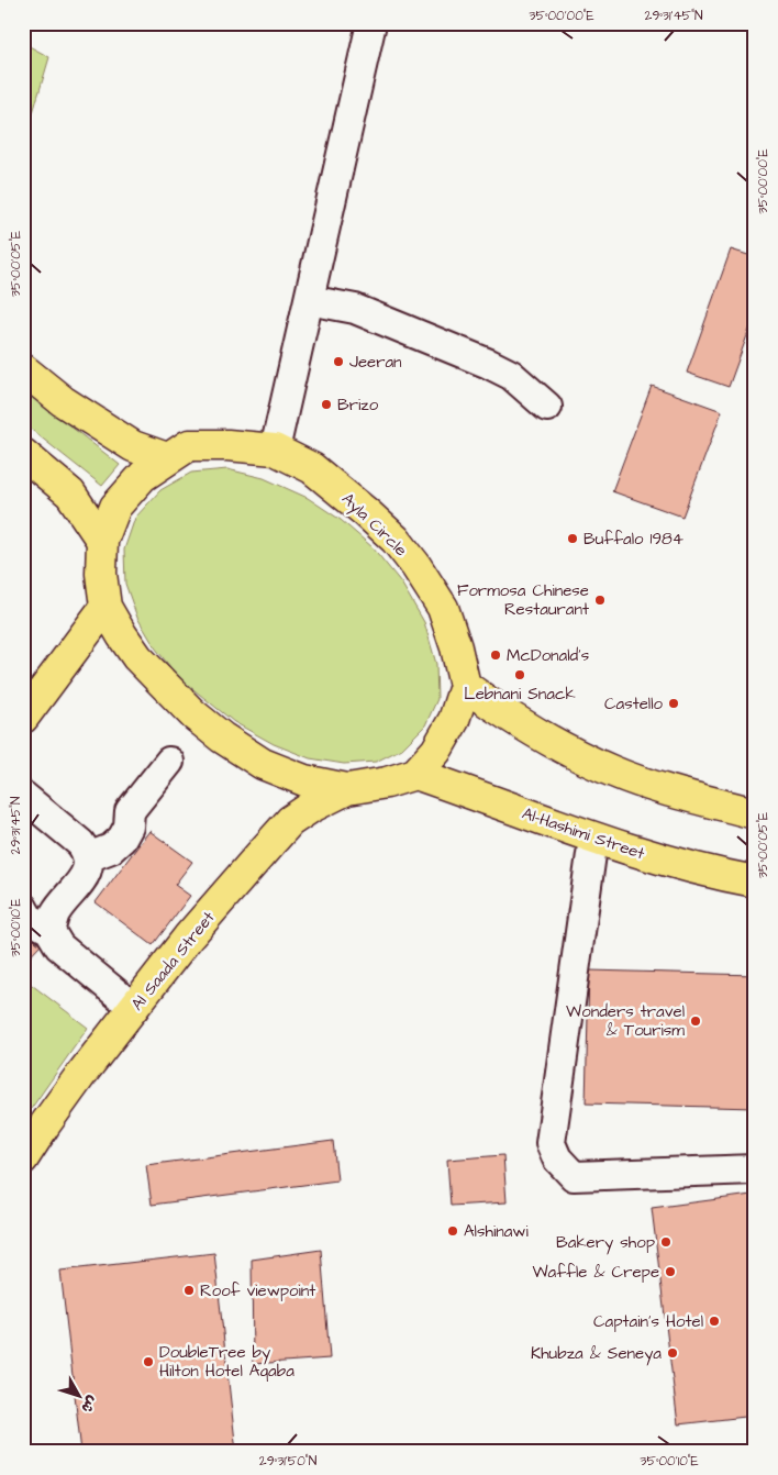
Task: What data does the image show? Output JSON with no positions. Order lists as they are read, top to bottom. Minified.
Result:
{"streets":{"main road":["Ayla Circle","Al-Hashimi Street","Al Saada Street"]},"crossings":[["Ayla Circle","Al-Hashimi Street"],["Ayla Circle","Al Saada Street"]],"places":["Jeeran","Brizo","Buffalo 1984","Formosa Chinese Restaurant","McDonald's","Lebnani Snack","Castello","Wonders travel & Tourism","Alshinawi","Bakery shop","Waffle & Crepe","Roof viewpoint","Captain's Hotel","Khubza & Seneya","DoubleTree by Hilton Hotel Aqaba"],"north":"bottom right","coordinates":["35°00'00\"E","29°31'45\"N","35°00'05\"E","35°00'10\"E","29°31'50\"N"]}
